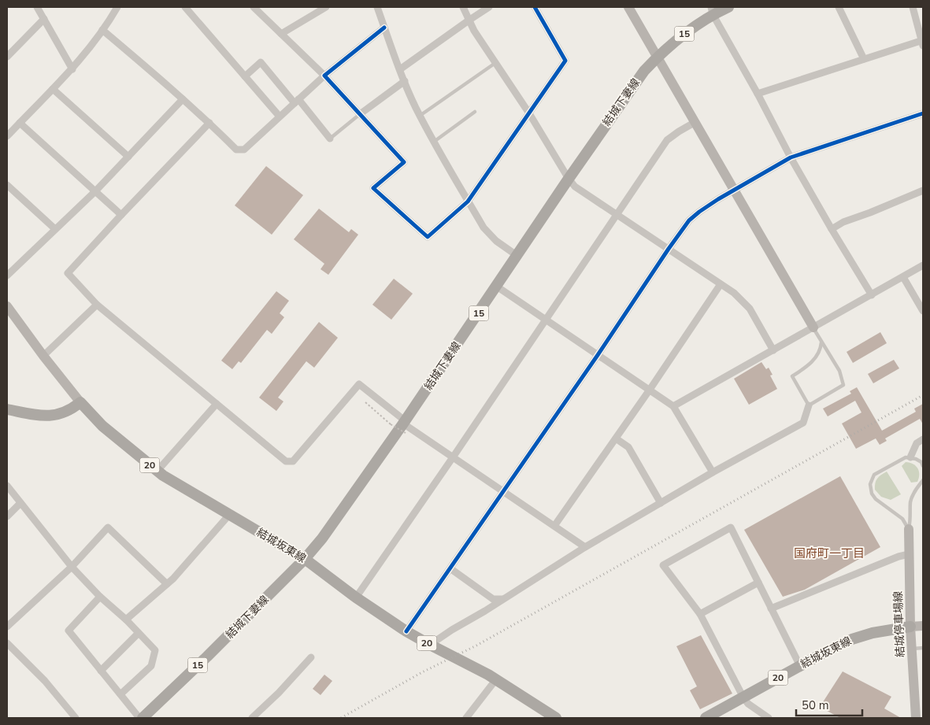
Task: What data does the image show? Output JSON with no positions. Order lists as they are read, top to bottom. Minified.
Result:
{"streets":{"main road":["15","結城下妻線","20","結城坂東線"],"street":["結城停車場線"]},"crossings":[["結城下妻線","結城坂東線"],["結城坂東線","結城停車場線"]],"districts":["国府町一丁目"],"scale_bar":"50 m"}
